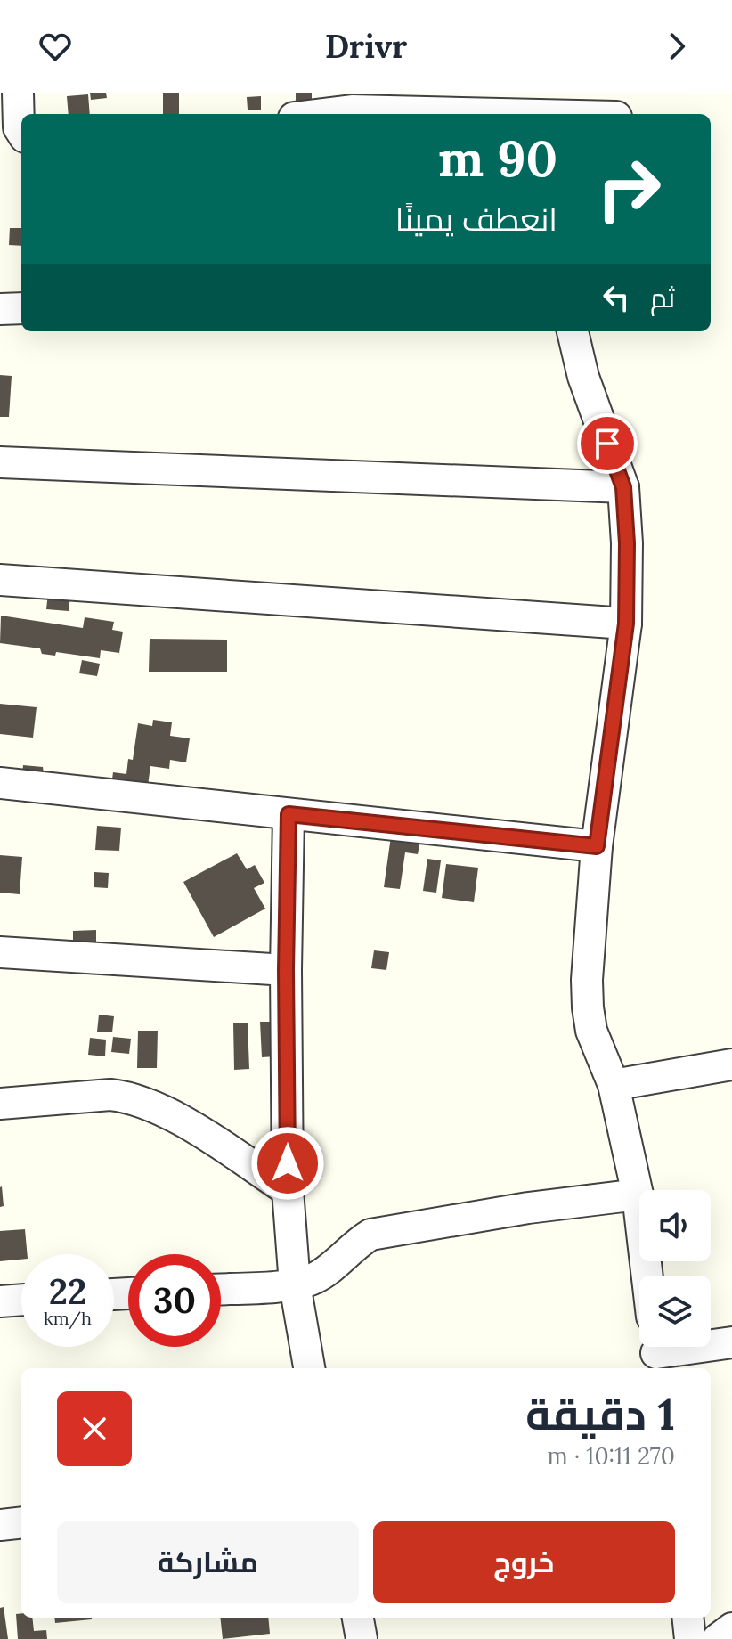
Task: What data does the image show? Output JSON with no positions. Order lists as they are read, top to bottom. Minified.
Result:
{"page":{"header":"Drivr","turn":["90 m","انعطف يمينًا"],"then":"ثم","speed":"22 km/h","limit":"30","heading":["1 دقيقة","270 m · 10:11"],"buttons":["خروج","مشاركة"]}}
